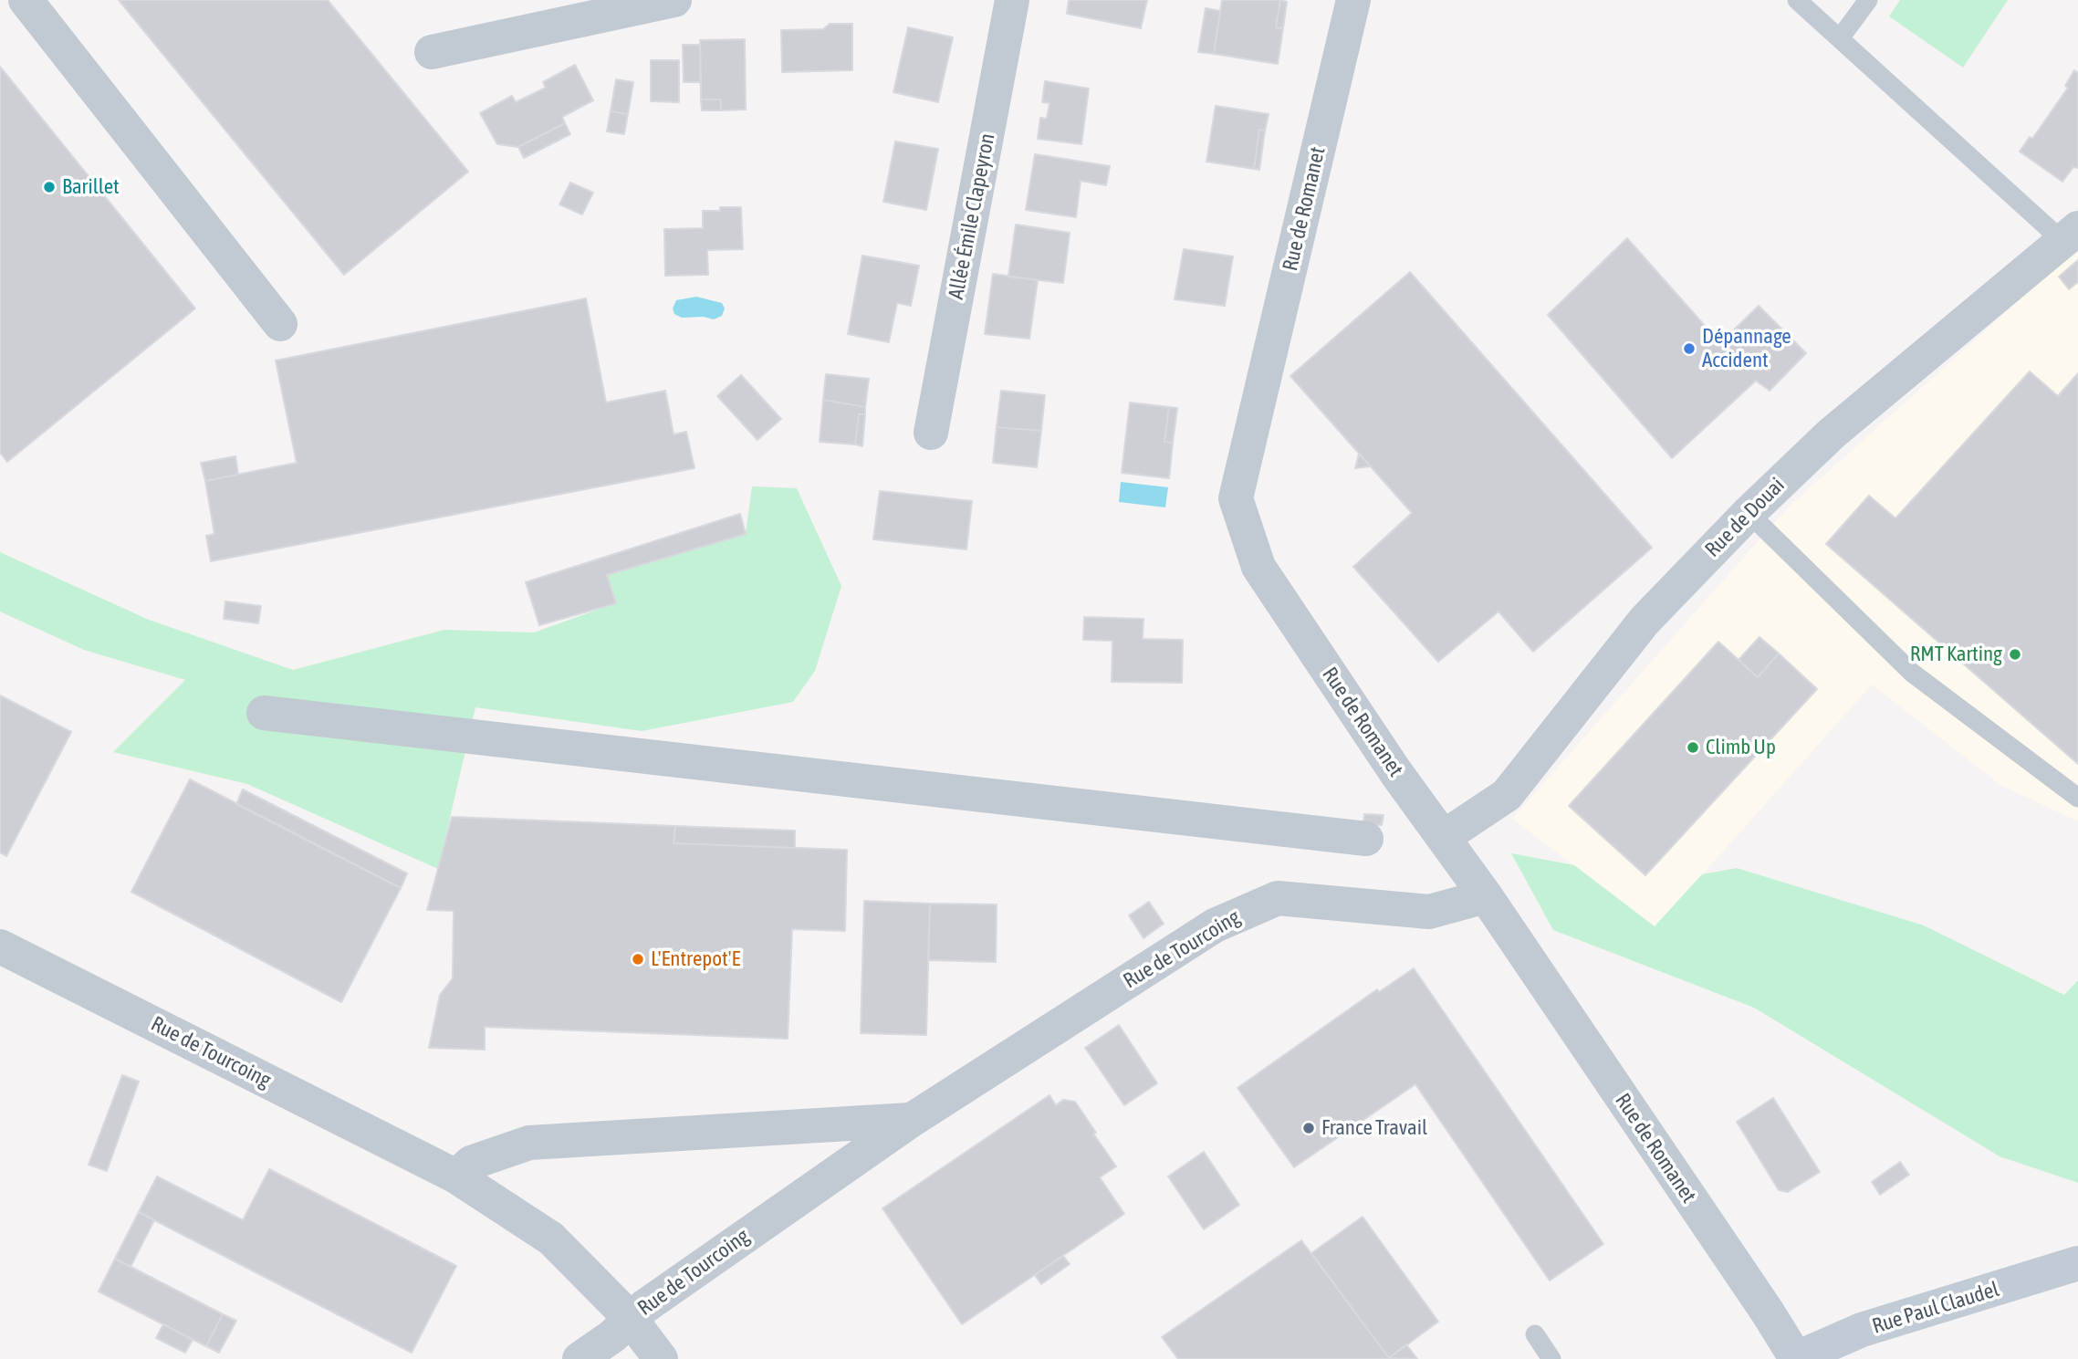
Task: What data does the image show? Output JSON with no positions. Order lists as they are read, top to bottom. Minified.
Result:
{"streets":{"street":["Rue de Romanet","Allée Émile Clapeyron","Rue de Douai","Rue de Tourcoing","Rue Paul Claudel"]},"crossings":[["Rue de Romanet","Rue de Douai"],["Rue de Romanet","Rue de Tourcoing"],["Rue de Romanet","Rue Paul Claudel"]],"places":["Barillet","Dépannage Accident","RMT Karting","Climb Up","L'Entrepot'E","France Travail"]}
